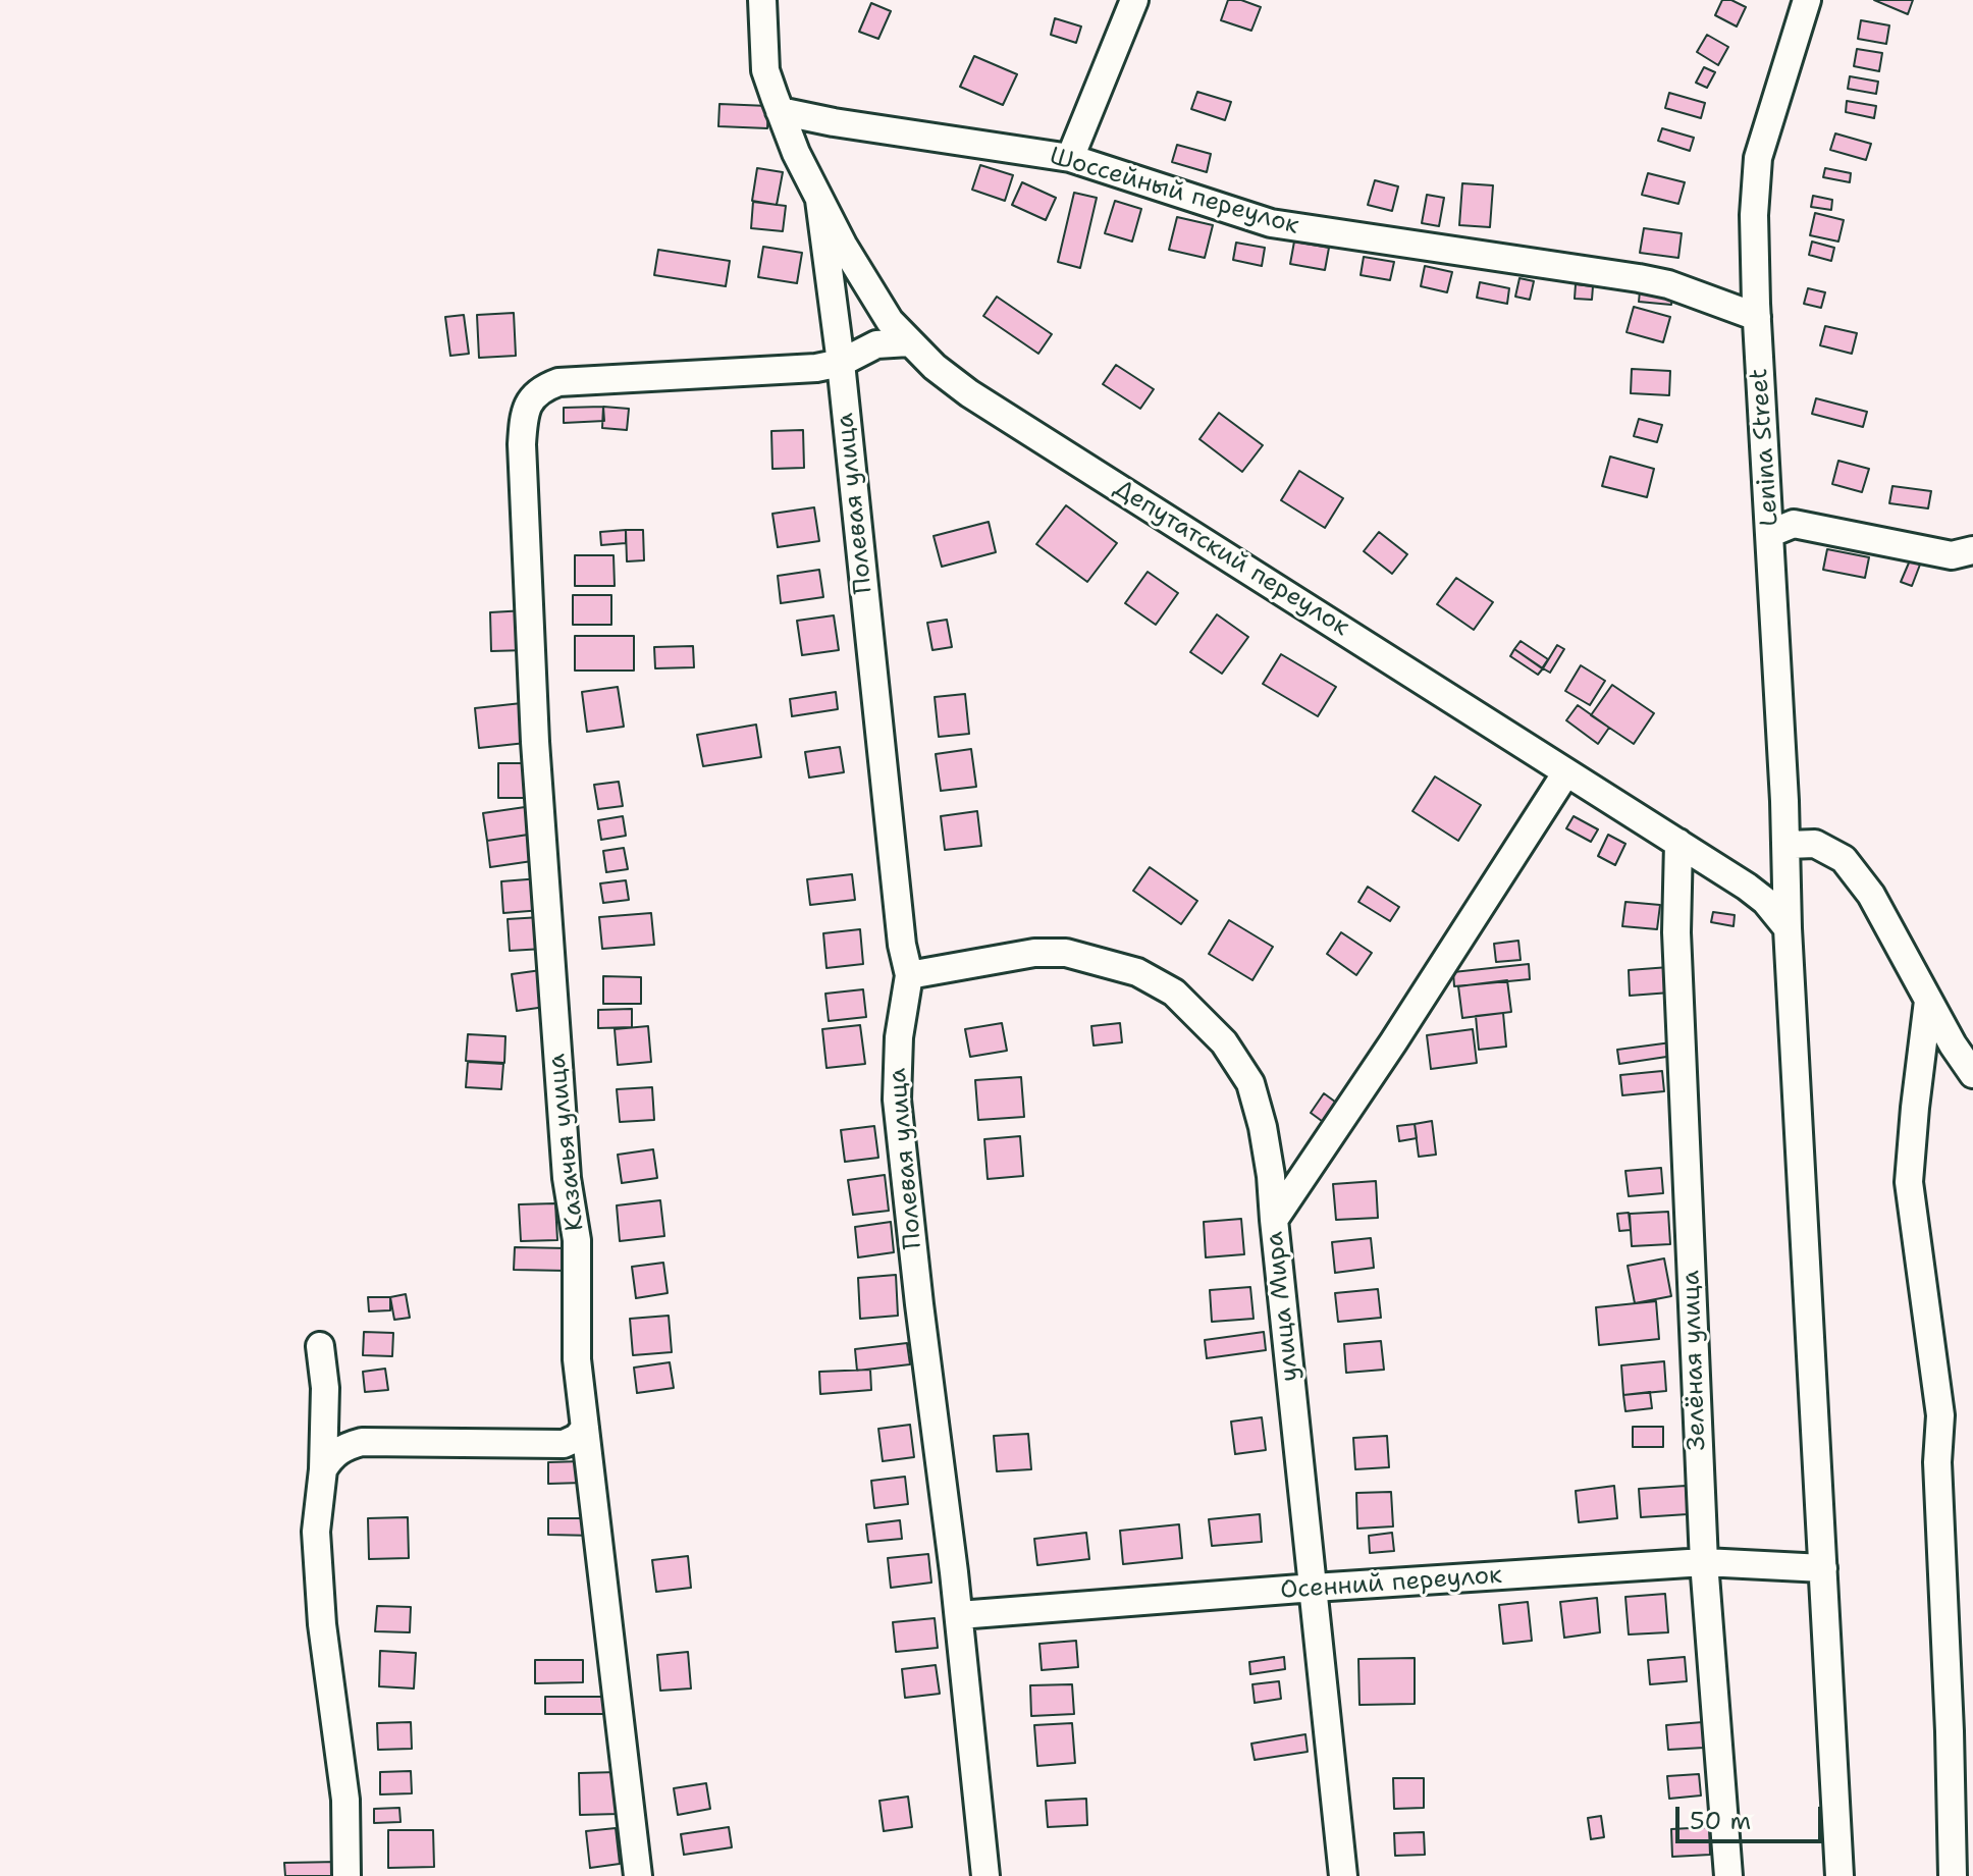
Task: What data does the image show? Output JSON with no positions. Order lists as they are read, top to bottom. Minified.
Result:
{"streets":{"street":["Шоссейный переулок","Lenina Street","Полевая улица","Депутатский переулок","Казачья улица","улица Мира","Зелёная улица","Осенний переулок"]},"crossings":[["Шоссейный переулок","Lenina Street"],["Шоссейный переулок","Депутатский переулок"],["Lenina Street","Депутатский переулок"],["Lenina Street","Осенний переулок"],["Полевая улица","Депутатский переулок"],["Полевая улица","Казачья улица"],["Полевая улица","Осенний переулок"],["Депутатский переулок","улица Мира"],["Депутатский переулок","Зелёная улица"],["улица Мира","Осенний переулок"],["Зелёная улица","Осенний переулок"]],"scale_bar":"50 m"}
